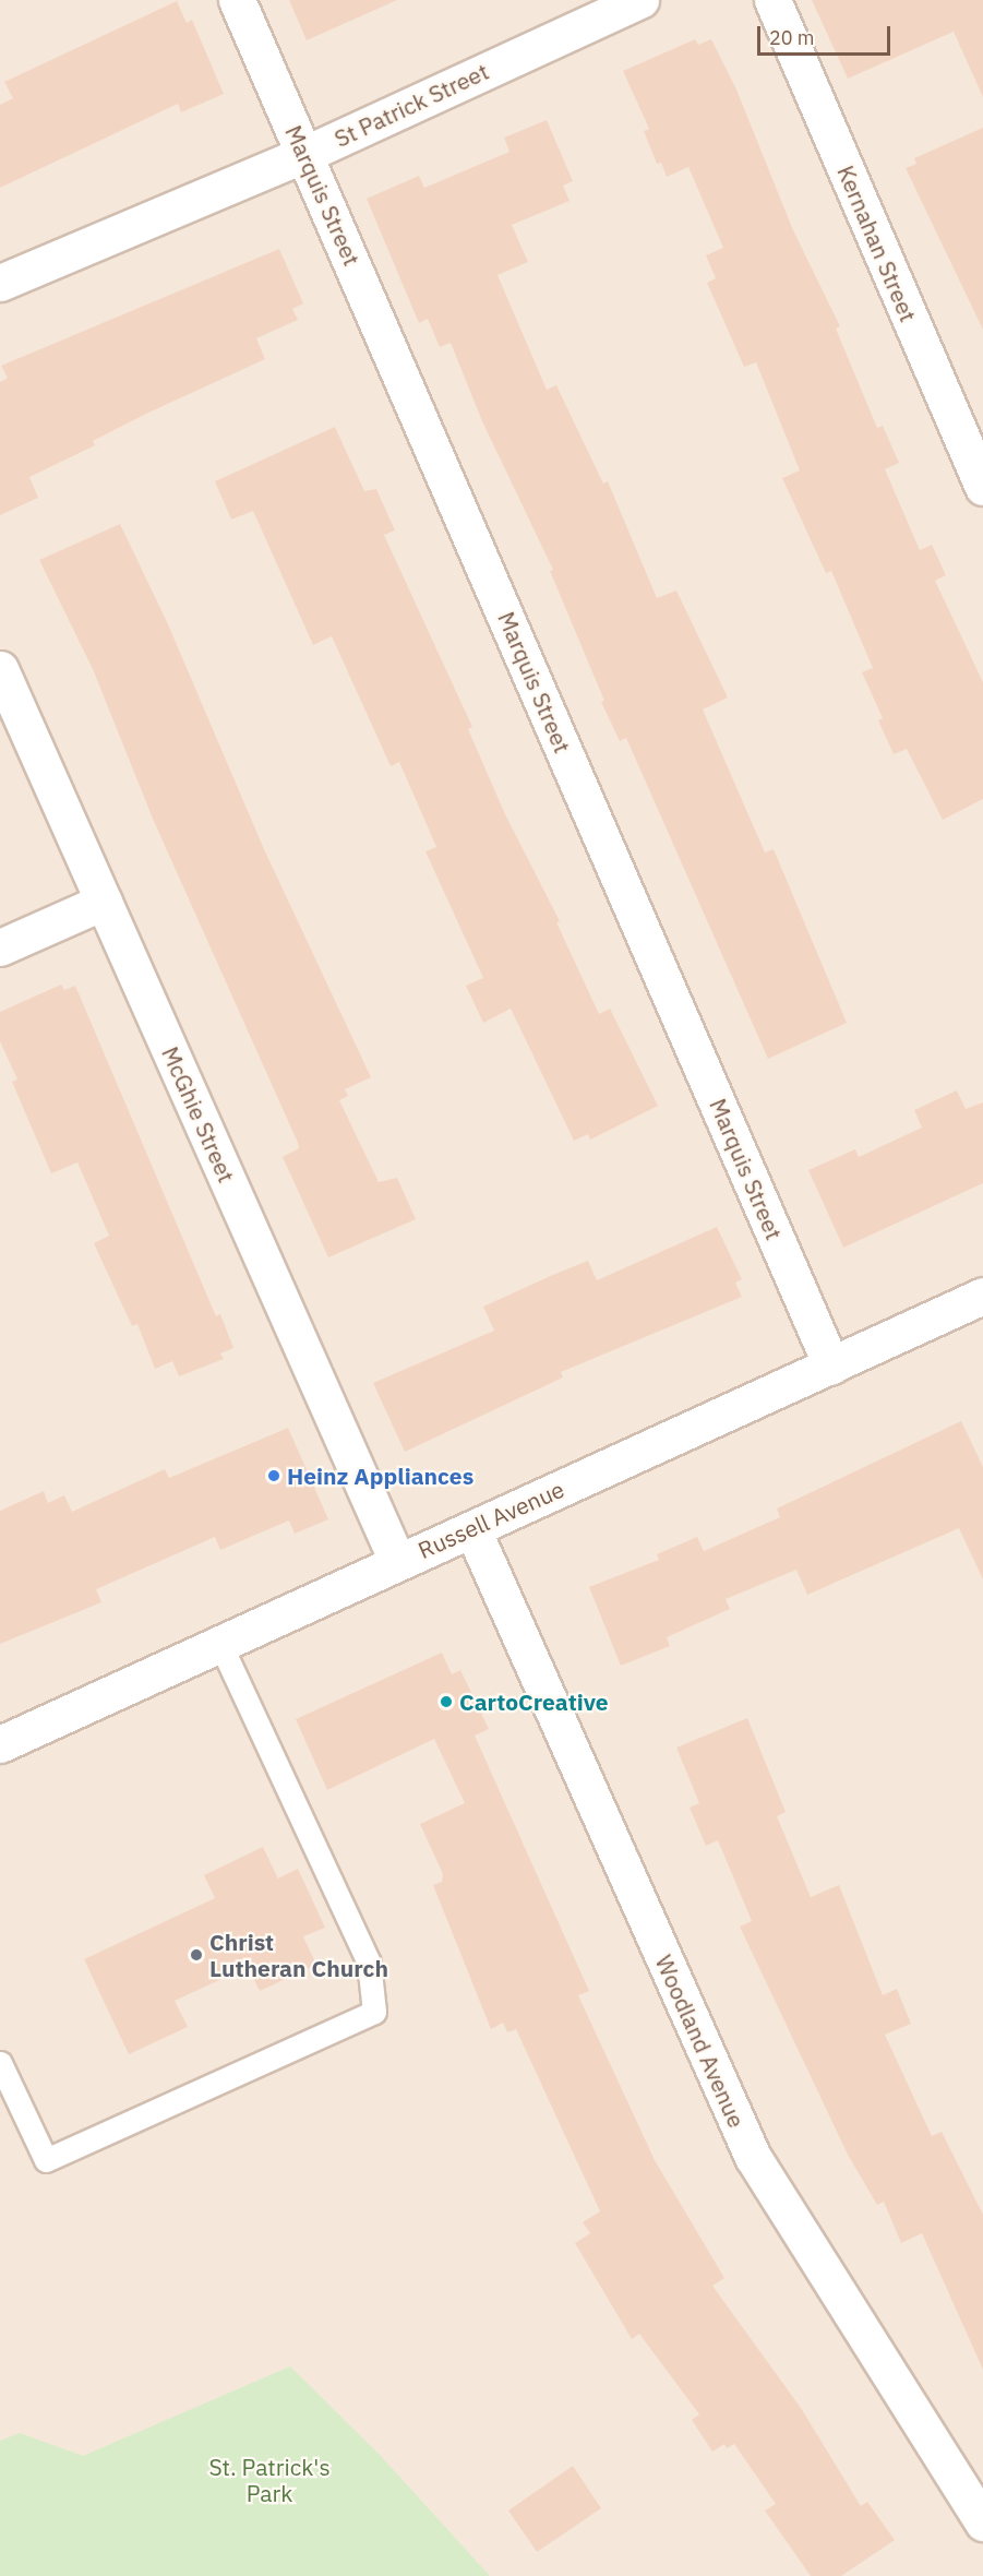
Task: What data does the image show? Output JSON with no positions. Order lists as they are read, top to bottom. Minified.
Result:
{"streets":{"street":["St Patrick Street","Marquis Street","Kernahan Street","McGhie Street","Russell Avenue","Woodland Avenue"]},"crossings":[["St Patrick Street","Marquis Street"],["Marquis Street","Russell Avenue"],["McGhie Street","Russell Avenue"],["Russell Avenue","Woodland Avenue"]],"parks":["St. Patrick's Park"],"places":["Heinz Appliances","CartoCreative","Christ Lutheran Church"],"scale_bar":"20 m"}
